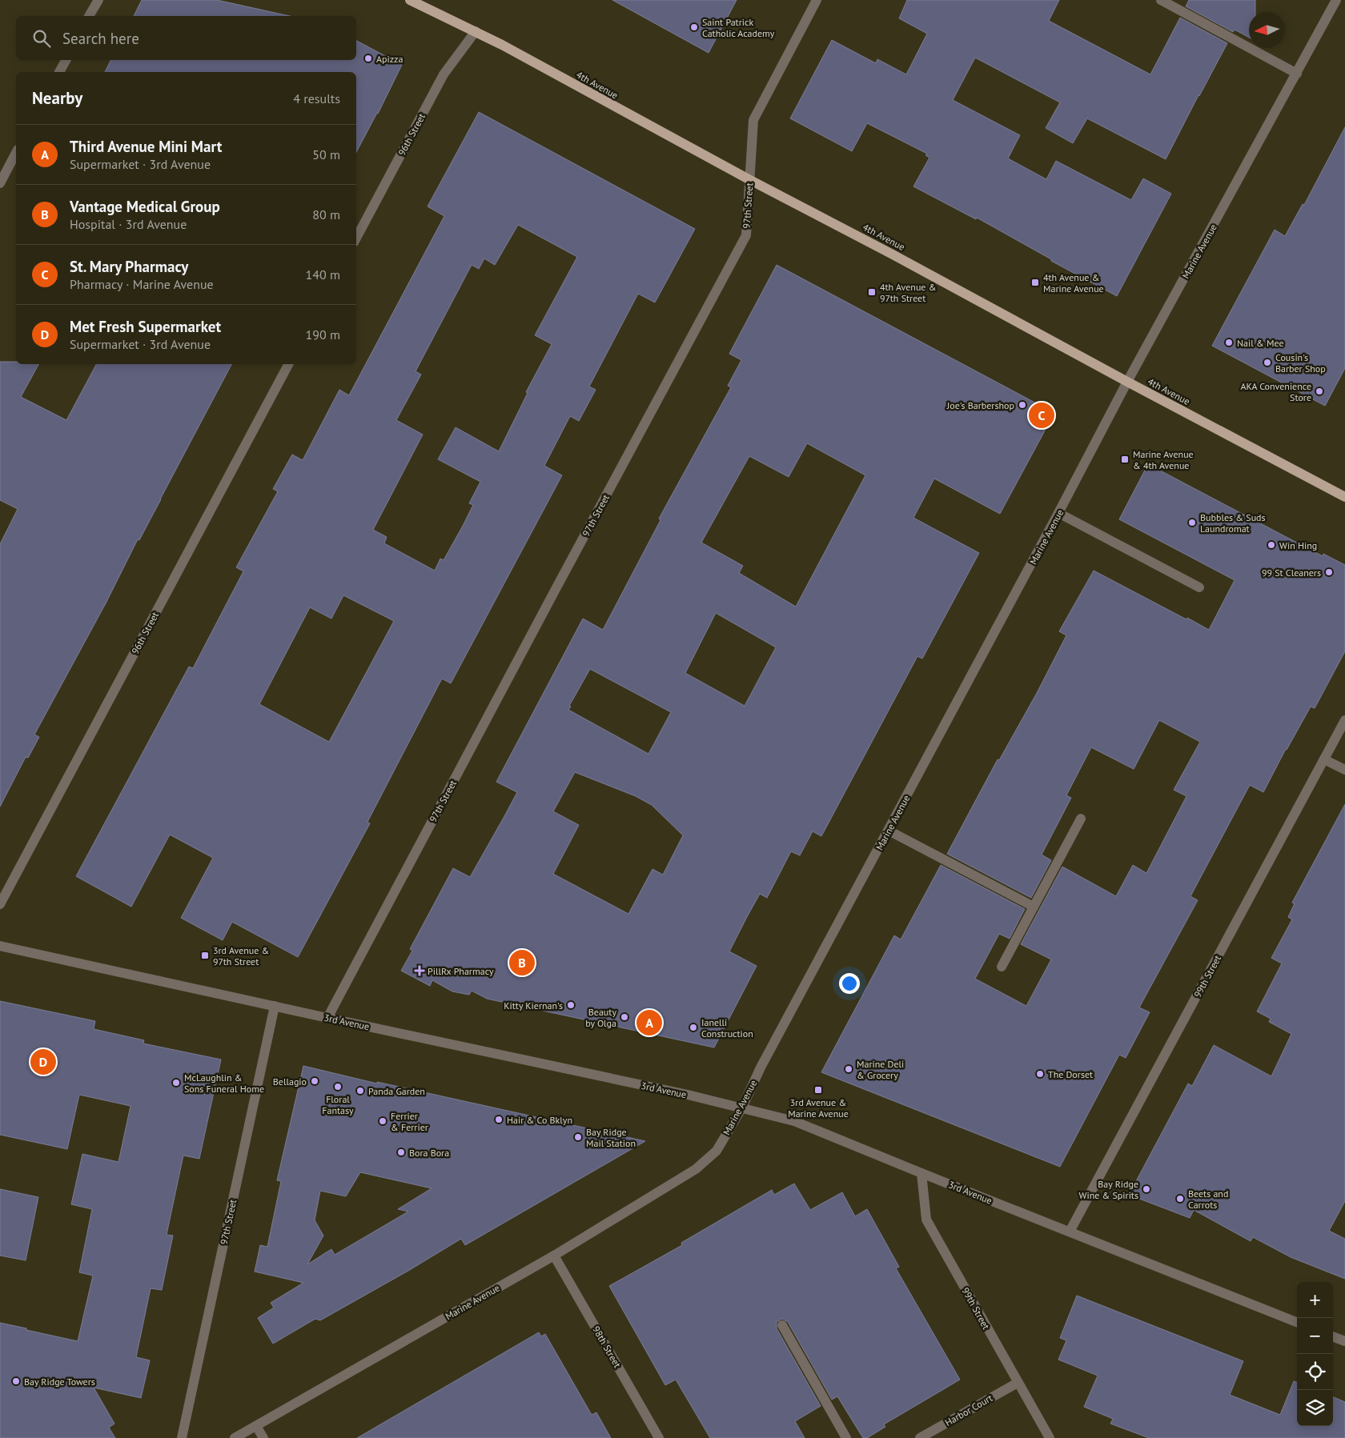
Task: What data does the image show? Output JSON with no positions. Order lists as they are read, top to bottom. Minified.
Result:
{"streets":{"main road":["4th Avenue"],"street":["96th Street","97th Street","Marine Avenue","99th Street","3rd Avenue","98th Street","Harbor Court"]},"crossings":[["4th Avenue","96th Street"],["4th Avenue","97th Street"],["4th Avenue","Marine Avenue"],["97th Street","3rd Avenue"],["Marine Avenue","3rd Avenue"],["Marine Avenue","98th Street"],["99th Street","3rd Avenue"],["99th Street","Harbor Court"]],"places":{"other":["Saint Patrick Catholic Academy","Apizza","Nail & Mee","Cousin's Barber Shop","AKA Convenience Store","Joe's Barbershop","Bubbles & Suds Laundromat","Win Hing","99 St Cleaners","Kitty Kiernan's","Beauty by Olga","Ianelli Construction","Marine Deli & Grocery","The Dorset","Bellagio","McLaughlin & Sons Funeral Home","Floral Fantasy","Panda Garden","Hair & Co Bklyn","Ferrier & Ferrier","Bay Ridge Mail Station","Bora Bora","Bay Ridge Wine & Spirits","Beets and Carrots","Bay Ridge Towers"],"transit":["4th Avenue & Marine Avenue","4th Avenue & 97th Street","Marine Avenue & 4th Avenue","3rd Avenue & 97th Street","3rd Avenue & Marine Avenue"],"health":["PillRx Pharmacy"]},"north":"left","page":{"search":"Search here","heading":["Nearby","4 results"],"list":[{"mark":"A","name":"Third Avenue Mini Mart","note":"Supermarket · 3rd Avenue","value":"50 m"},{"mark":"B","name":"Vantage Medical Group","note":"Hospital · 3rd Avenue","value":"80 m"},{"mark":"C","name":"St. Mary Pharmacy","note":"Pharmacy · Marine Avenue","value":"140 m"},{"mark":"D","name":"Met Fresh Supermarket","note":"Supermarket · 3rd Avenue","value":"190 m"}],"pins":["C","B","A","D"],"map_buttons":["+","−"]}}
